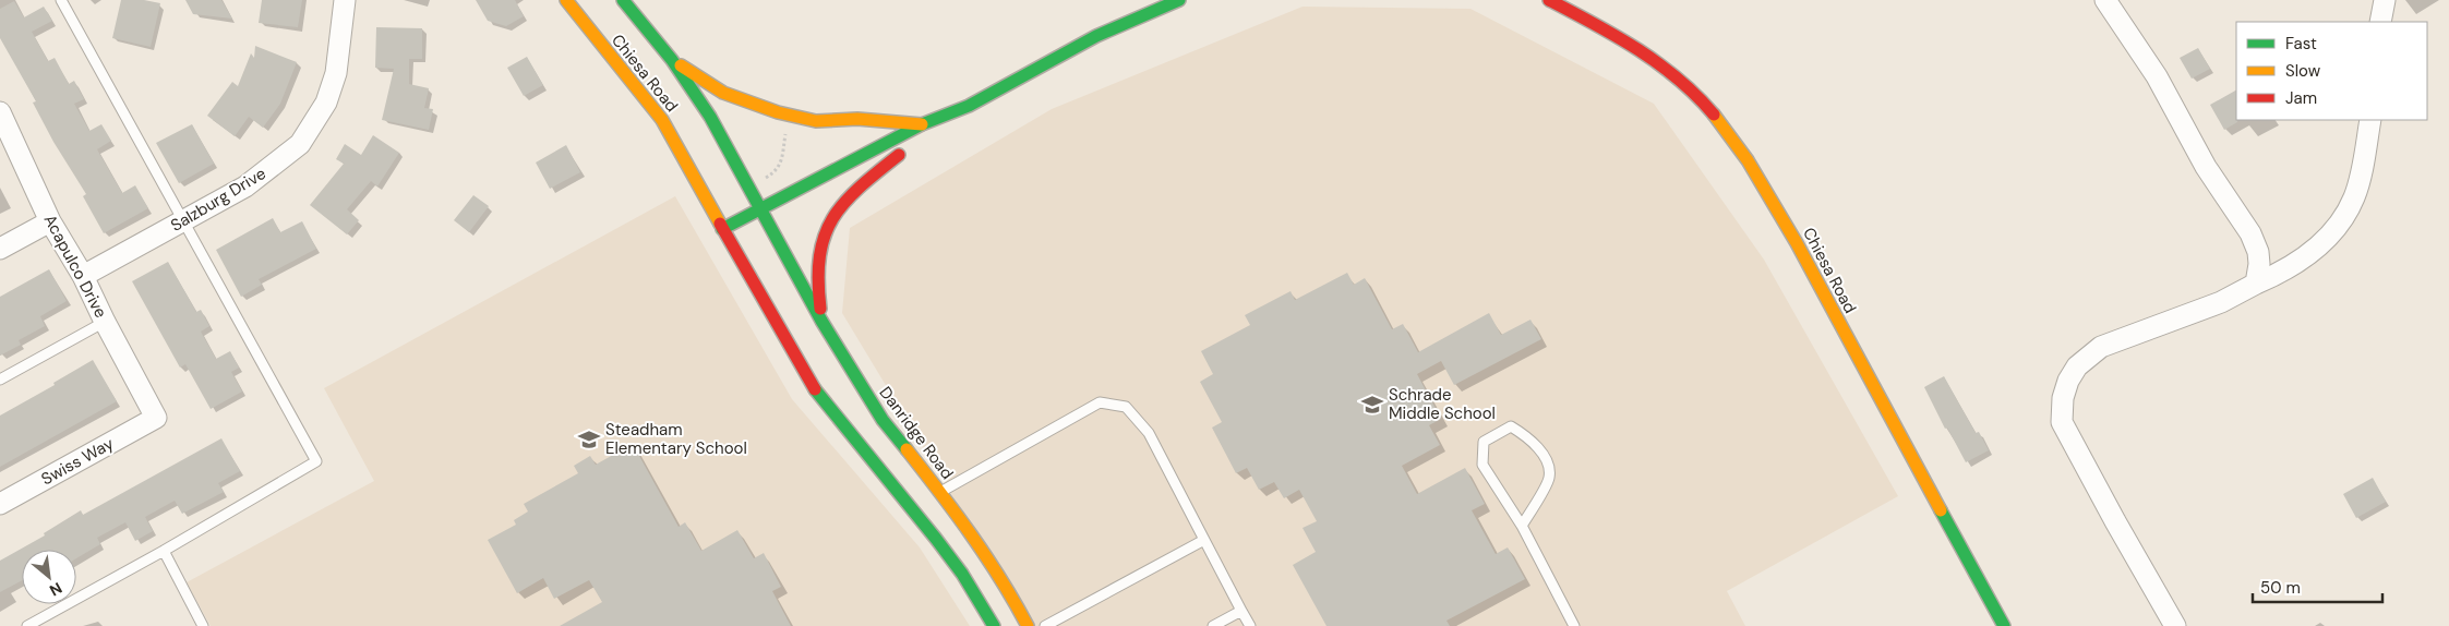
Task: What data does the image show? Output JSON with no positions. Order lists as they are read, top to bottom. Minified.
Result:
{"streets":{"main road":["Chiesa Road","Danridge Road"],"street":["Salzburg Drive","Acapulco Drive","Swiss Way"]},"crossings":[["Chiesa Road","Danridge Road"],["Salzburg Drive","Acapulco Drive"],["Acapulco Drive","Swiss Way"]],"places":{"school or university":["Schrade Middle School","Steadham Elementary School"]},"legend":["Fast","Slow","Jam"],"scale_bar":"50 m","north":"bottom right"}
